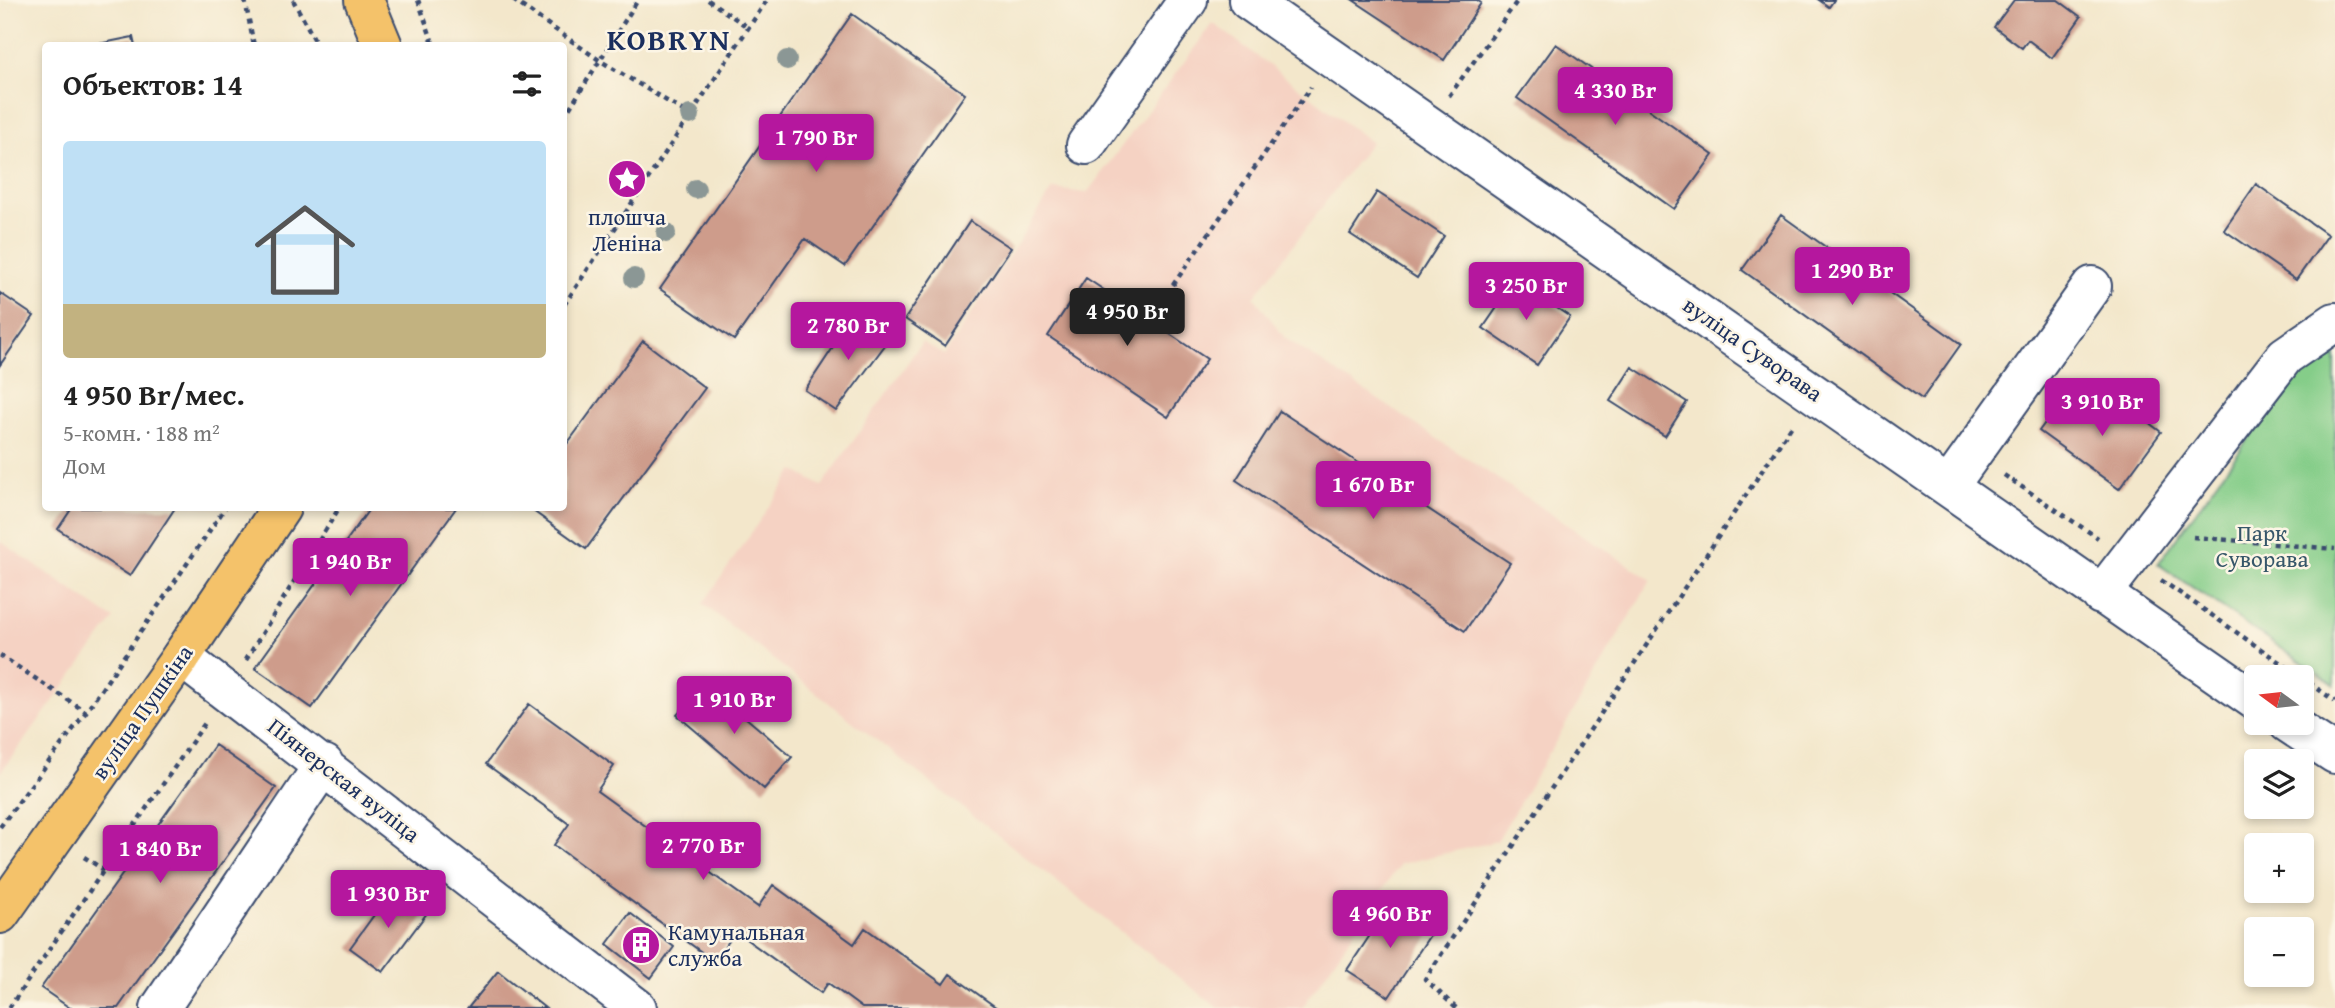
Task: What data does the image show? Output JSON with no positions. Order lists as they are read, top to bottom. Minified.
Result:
{"streets":{"main road":["вуліца Пушкіна"],"street":["вуліца Суворава","Піянерская вуліца"]},"crossings":[["вуліца Пушкіна","Піянерская вуліца"]],"districts":["KOBRYN"],"parks":["Парк Суворава"],"places":{"place":["плошча Леніна"],"building":["Камунальная служба"]},"north":"left","page":{"heading":"Объектов: 14","price":["4 330 Br","1 790 Br","1 290 Br","3 250 Br","4 950 Br","2 780 Br","3 910 Br","1 670 Br","1 940 Br","1 910 Br","2 770 Br","1 840 Br","1 930 Br","4 960 Br"],"list":[{"name":"4 950 Br/мес.","note":"5-комн. · 188 m² · Дом"}],"map_buttons":["+","−"]}}
